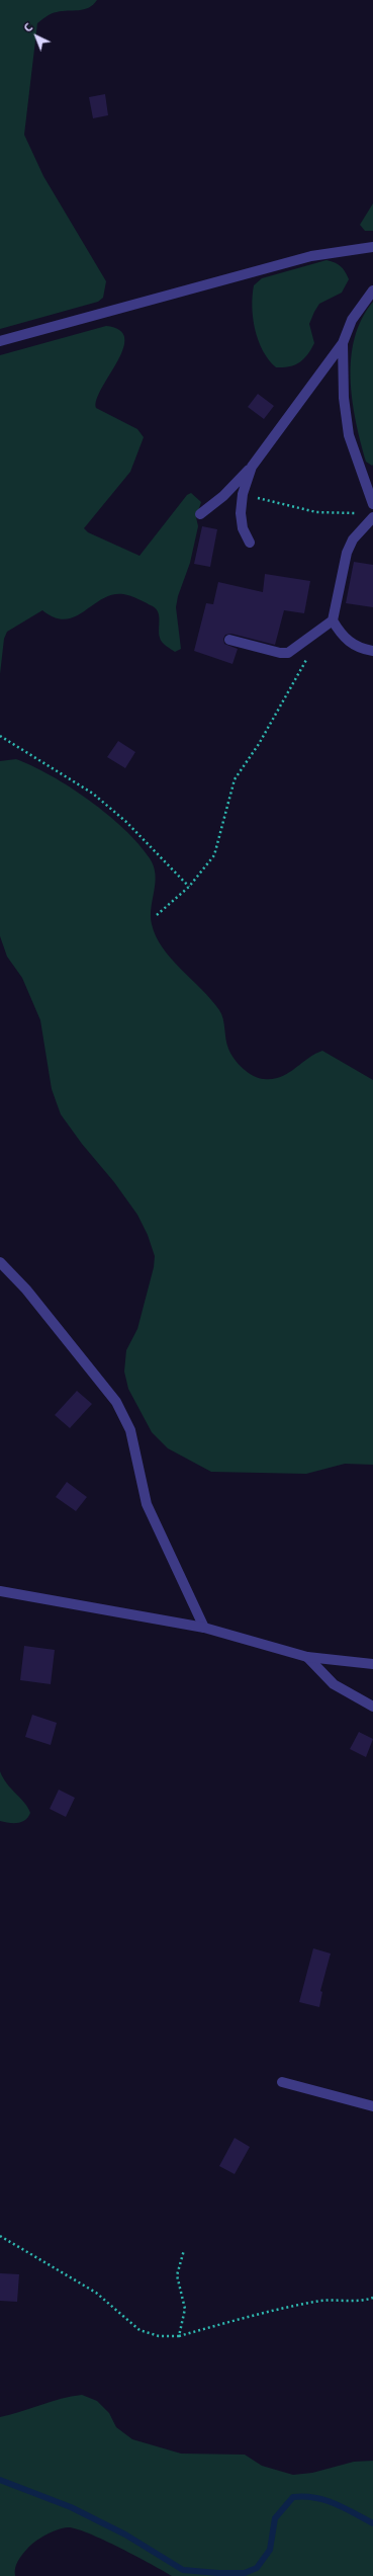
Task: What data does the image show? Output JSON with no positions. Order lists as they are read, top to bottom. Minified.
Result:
{"north":"top left"}
